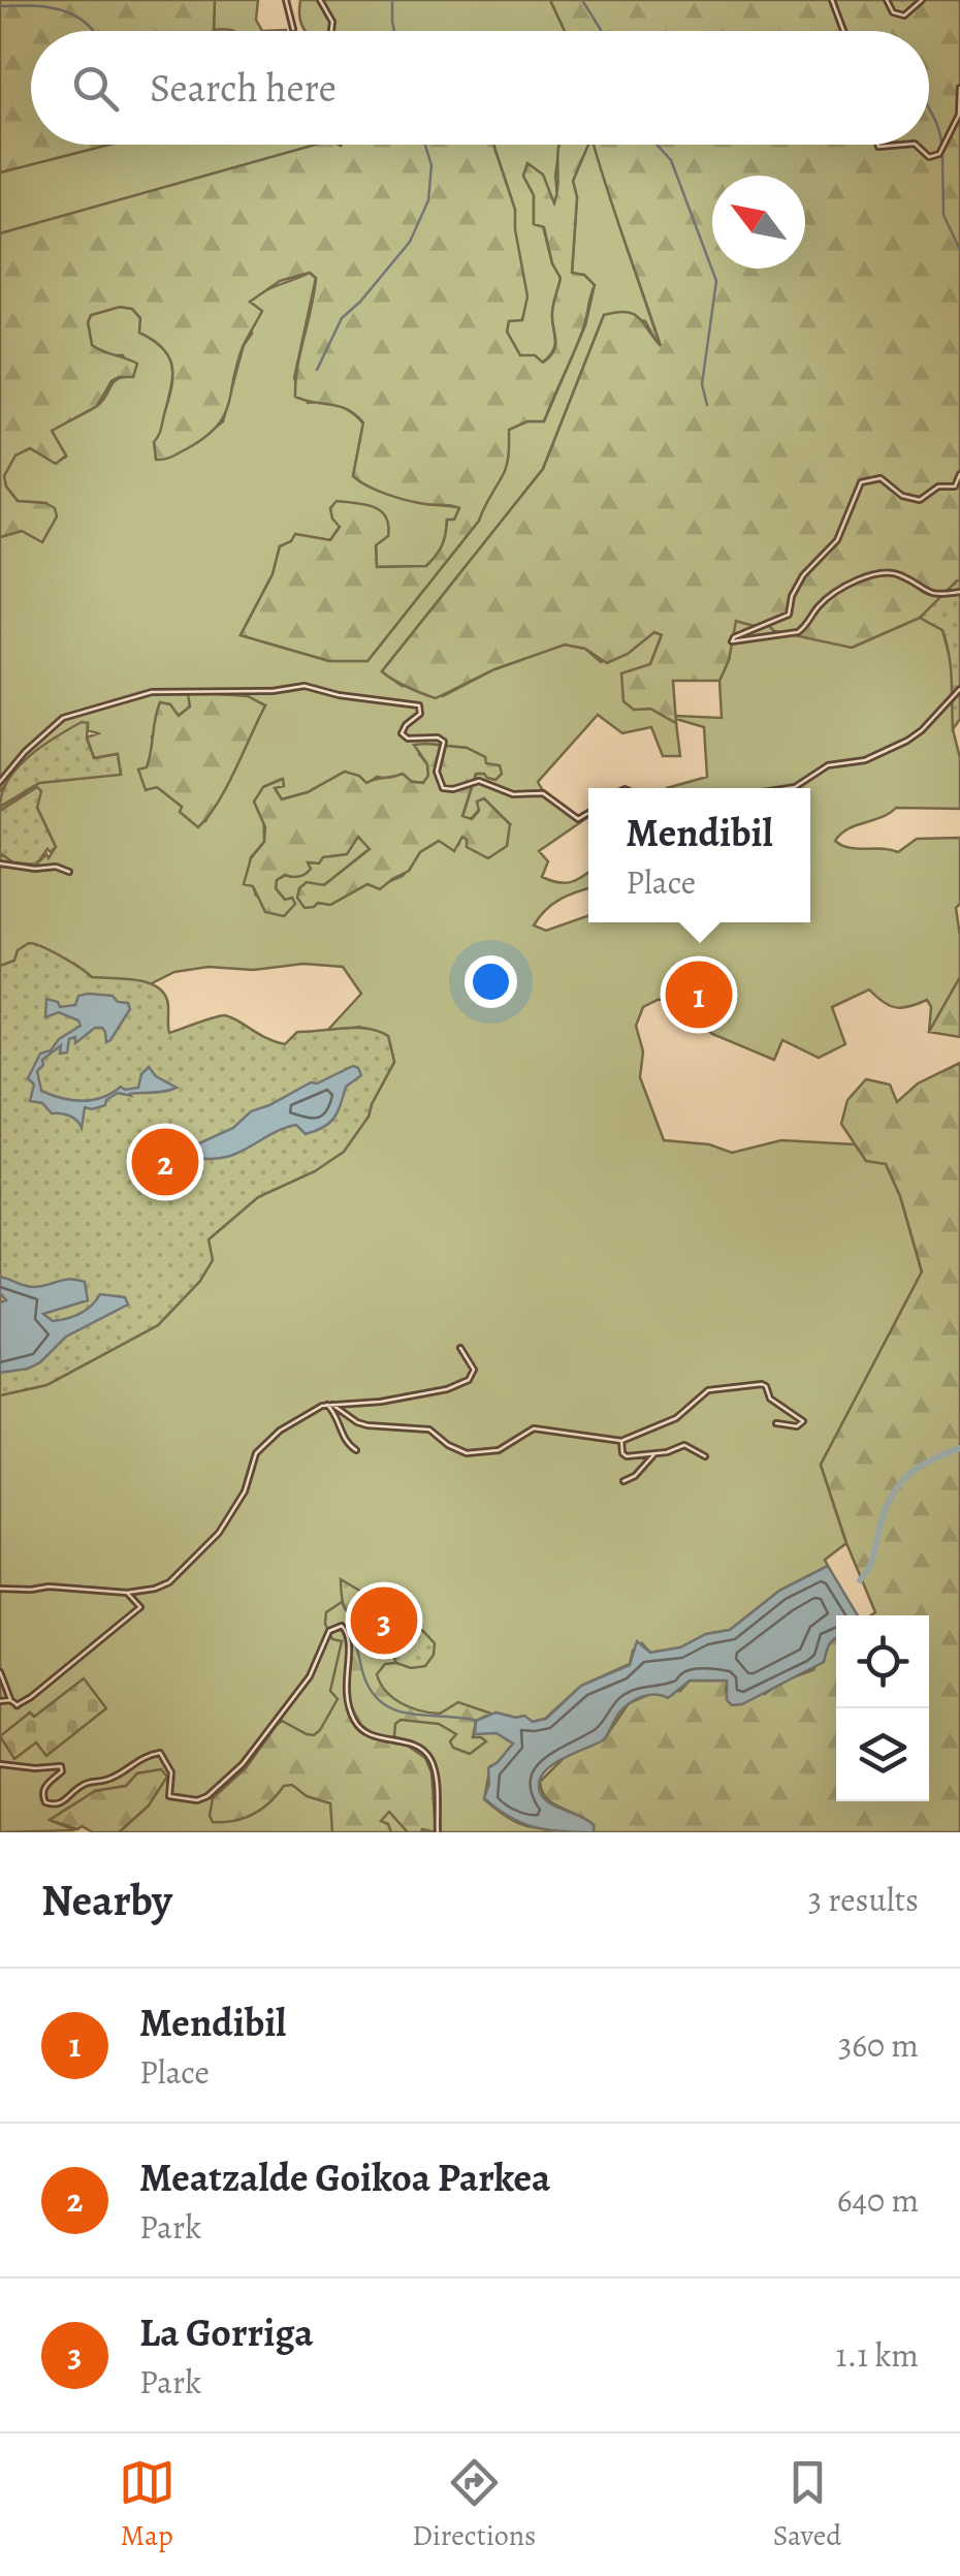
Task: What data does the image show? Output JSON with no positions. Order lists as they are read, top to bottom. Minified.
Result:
{"north":"top left","page":{"search":"Search here","popup":["Mendibil","Place"],"pins":["1","2","3"],"heading":["Nearby","3 results"],"list":[{"mark":"1","name":"Mendibil","note":"Place","value":"360 m"},{"mark":"2","name":"Meatzalde Goikoa Parkea","note":"Park","value":"640 m"},{"mark":"3","name":"La Gorriga","note":"Park","value":"1.1 km"}],"nav":["Map","Directions","Saved"]}}
